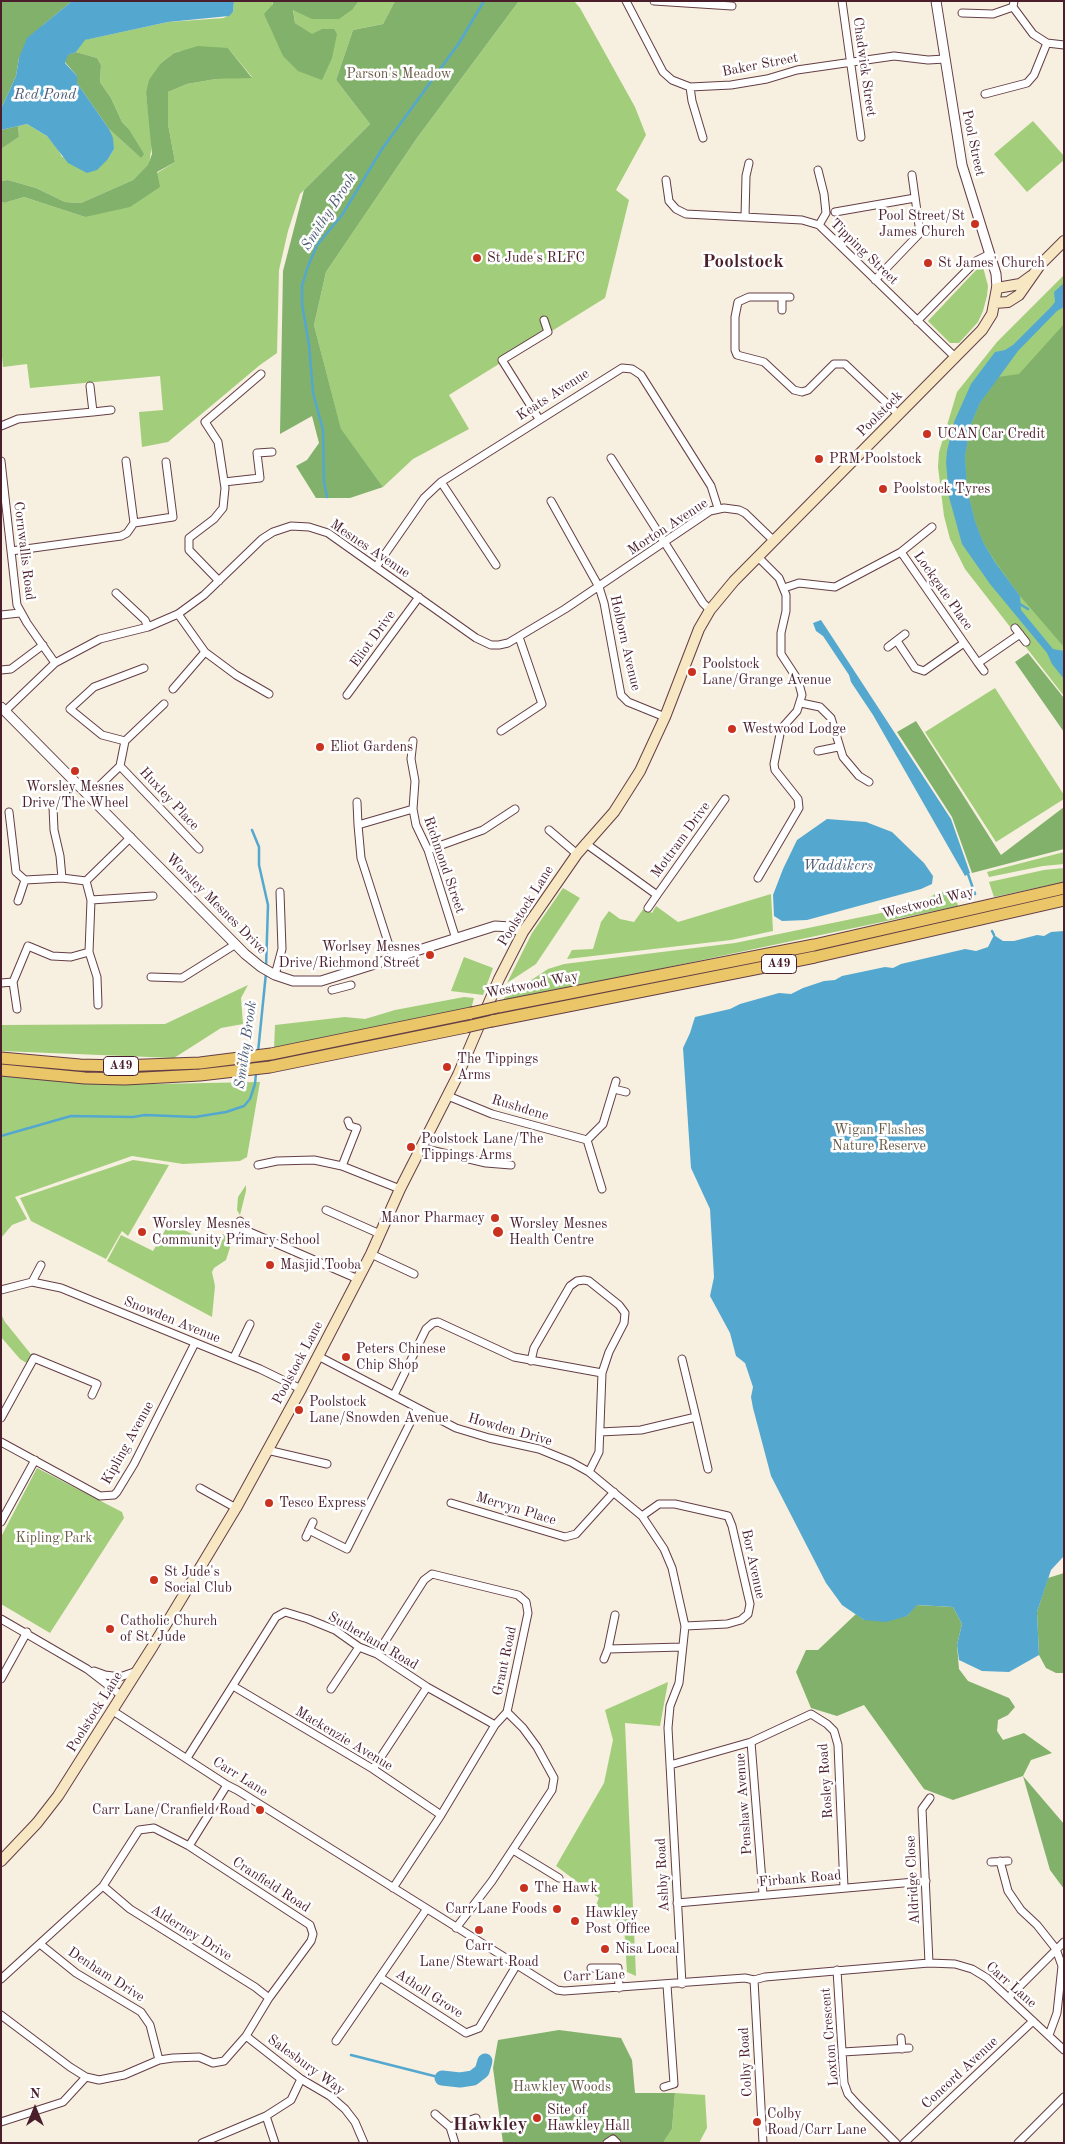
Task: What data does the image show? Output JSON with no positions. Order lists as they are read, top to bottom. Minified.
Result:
{"streets":{"highway":["Westwood Way","A49"],"main road":["Poolstock","Poolstock Lane"],"street":["Baker Street","Chadwick Street","Pool Street","Tipping Street","Keats Avenue","Morton Avenue","Mesnes Avenue","Cornwallis Road","Lockgate Place","Eliot Drive","Holborn Avenue","Huxley Place","Mottram Drive","Richmond Street","Worsley Mesnes Drive","Rushdene","Snowden Avenue","Howden Drive","Kipling Avenue","Mervyn Place","Bor Avenue","Sutherland Road","Grant Road","Mackenzie Avenue","Carr Lane","Rosley Road","Penshaw Avenue","Ashby Road","Firbank Road","Aldridge Close","Cranfield Road","Alderney Drive","Denham Drive","Atholl Grove","Loxton Crescent","Colby Road","Salesbury Way","Concord Avenue"]},"crossings":[["Baker Street","Chadwick Street"],["Baker Street","Pool Street"],["Pool Street","Poolstock"],["Tipping Street","Poolstock"],["Keats Avenue","Morton Avenue"],["Keats Avenue","Mesnes Avenue"],["Poolstock","Morton Avenue"],["Poolstock","Poolstock Lane"],["Morton Avenue","Mesnes Avenue"],["Morton Avenue","Holborn Avenue"],["Mesnes Avenue","Cornwallis Road"],["Mesnes Avenue","Eliot Drive"],["Mesnes Avenue","Holborn Avenue"],["Mesnes Avenue","Worsley Mesnes Drive"],["Holborn Avenue","Poolstock Lane"],["Mottram Drive","Poolstock Lane"],["Richmond Street","Worsley Mesnes Drive"],["Worsley Mesnes Drive","Poolstock Lane"],["Poolstock Lane","Rushdene"],["Poolstock Lane","Snowden Avenue"],["Poolstock Lane","Howden Drive"],["Poolstock Lane","Carr Lane"],["Snowden Avenue","Kipling Avenue"],["Howden Drive","Mervyn Place"],["Howden Drive","Bor Avenue"],["Howden Drive","Rosley Road"],["Howden Drive","Ashby Road"],["Sutherland Road","Grant Road"],["Sutherland Road","Mackenzie Avenue"],["Sutherland Road","Carr Lane"],["Grant Road","Mackenzie Avenue"],["Grant Road","Carr Lane"],["Carr Lane","Ashby Road"],["Carr Lane","Aldridge Close"],["Carr Lane","Atholl Grove"],["Carr Lane","Loxton Crescent"],["Carr Lane","Colby Road"],["Carr Lane","Concord Avenue"],["Rosley Road","Penshaw Avenue"],["Rosley Road","Ashby Road"],["Rosley Road","Firbank Road"],["Penshaw Avenue","Firbank Road"],["Ashby Road","Firbank Road"],["Firbank Road","Aldridge Close"],["Cranfield Road","Alderney Drive"],["Cranfield Road","Denham Drive"],["Cranfield Road","Salesbury Way"]],"districts":["Poolstock","Hawkley"],"water":["Red Pond","Smithy Brook","Waddikers"],"parks":["Parson's Meadow","Wigan Flashes Nature Reserve","Kipling Park","Hawkley Woods"],"places":["Pool Street/St James Church","St Jude's RLFC","St James' Church","UCAN Car Credit","PRM Poolstock","Poolstock Tyres","Poolstock Lane/Grange Avenue","Westwood Lodge","Eliot Gardens","Worsley Mesnes Drive/The Wheel","Worlsey Mesnes Drive/Richmond Street","The Tippings Arms","Poolstock Lane/The Tippings Arms","Manor Pharmacy","Worsley Mesnes Community Primary School","Worsley Mesnes Health Centre","Masjid Tooba","Peters Chinese Chip Shop","Poolstock Lane/Snowden Avenue","Tesco Express","St Jude's Social Club","Catholic Church of St. Jude","Carr Lane/Cranfield Road","The Hawk","Carr Lane Foods","Hawkley Post Office","Carr Lane/Stewart Road","Nisa Local","Site of Hawkley Hall","Colby Road/Carr Lane"],"north":"top"}
